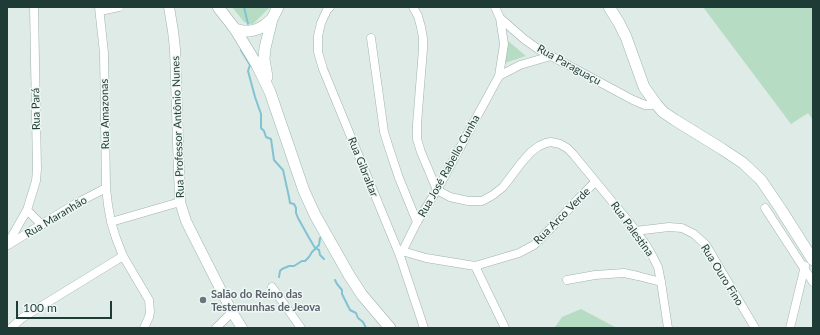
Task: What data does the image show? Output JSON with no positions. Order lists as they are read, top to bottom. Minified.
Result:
{"streets":{"street":["Rua Paraguaçu","Rua Pará","Rua Amazonas","Rua Professor Antônio Nunes","Rua José Rabello Cunha","Rua Gibraltar","Rua Arco Verde","Rua Maranhão","Rua Palestina","Rua Ouro Fino"]},"crossings":[["Rua Paraguaçu","Rua José Rabello Cunha"],["Rua Pará","Rua Maranhão"],["Rua Amazonas","Rua Maranhão"],["Rua José Rabello Cunha","Rua Gibraltar"],["Rua José Rabello Cunha","Rua Arco Verde"],["Rua Gibraltar","Rua Arco Verde"],["Rua Arco Verde","Rua Palestina"],["Rua Palestina","Rua Ouro Fino"]],"places":["Salão do Reino das Testemunhas de Jeova"],"scale_bar":"100 m"}
